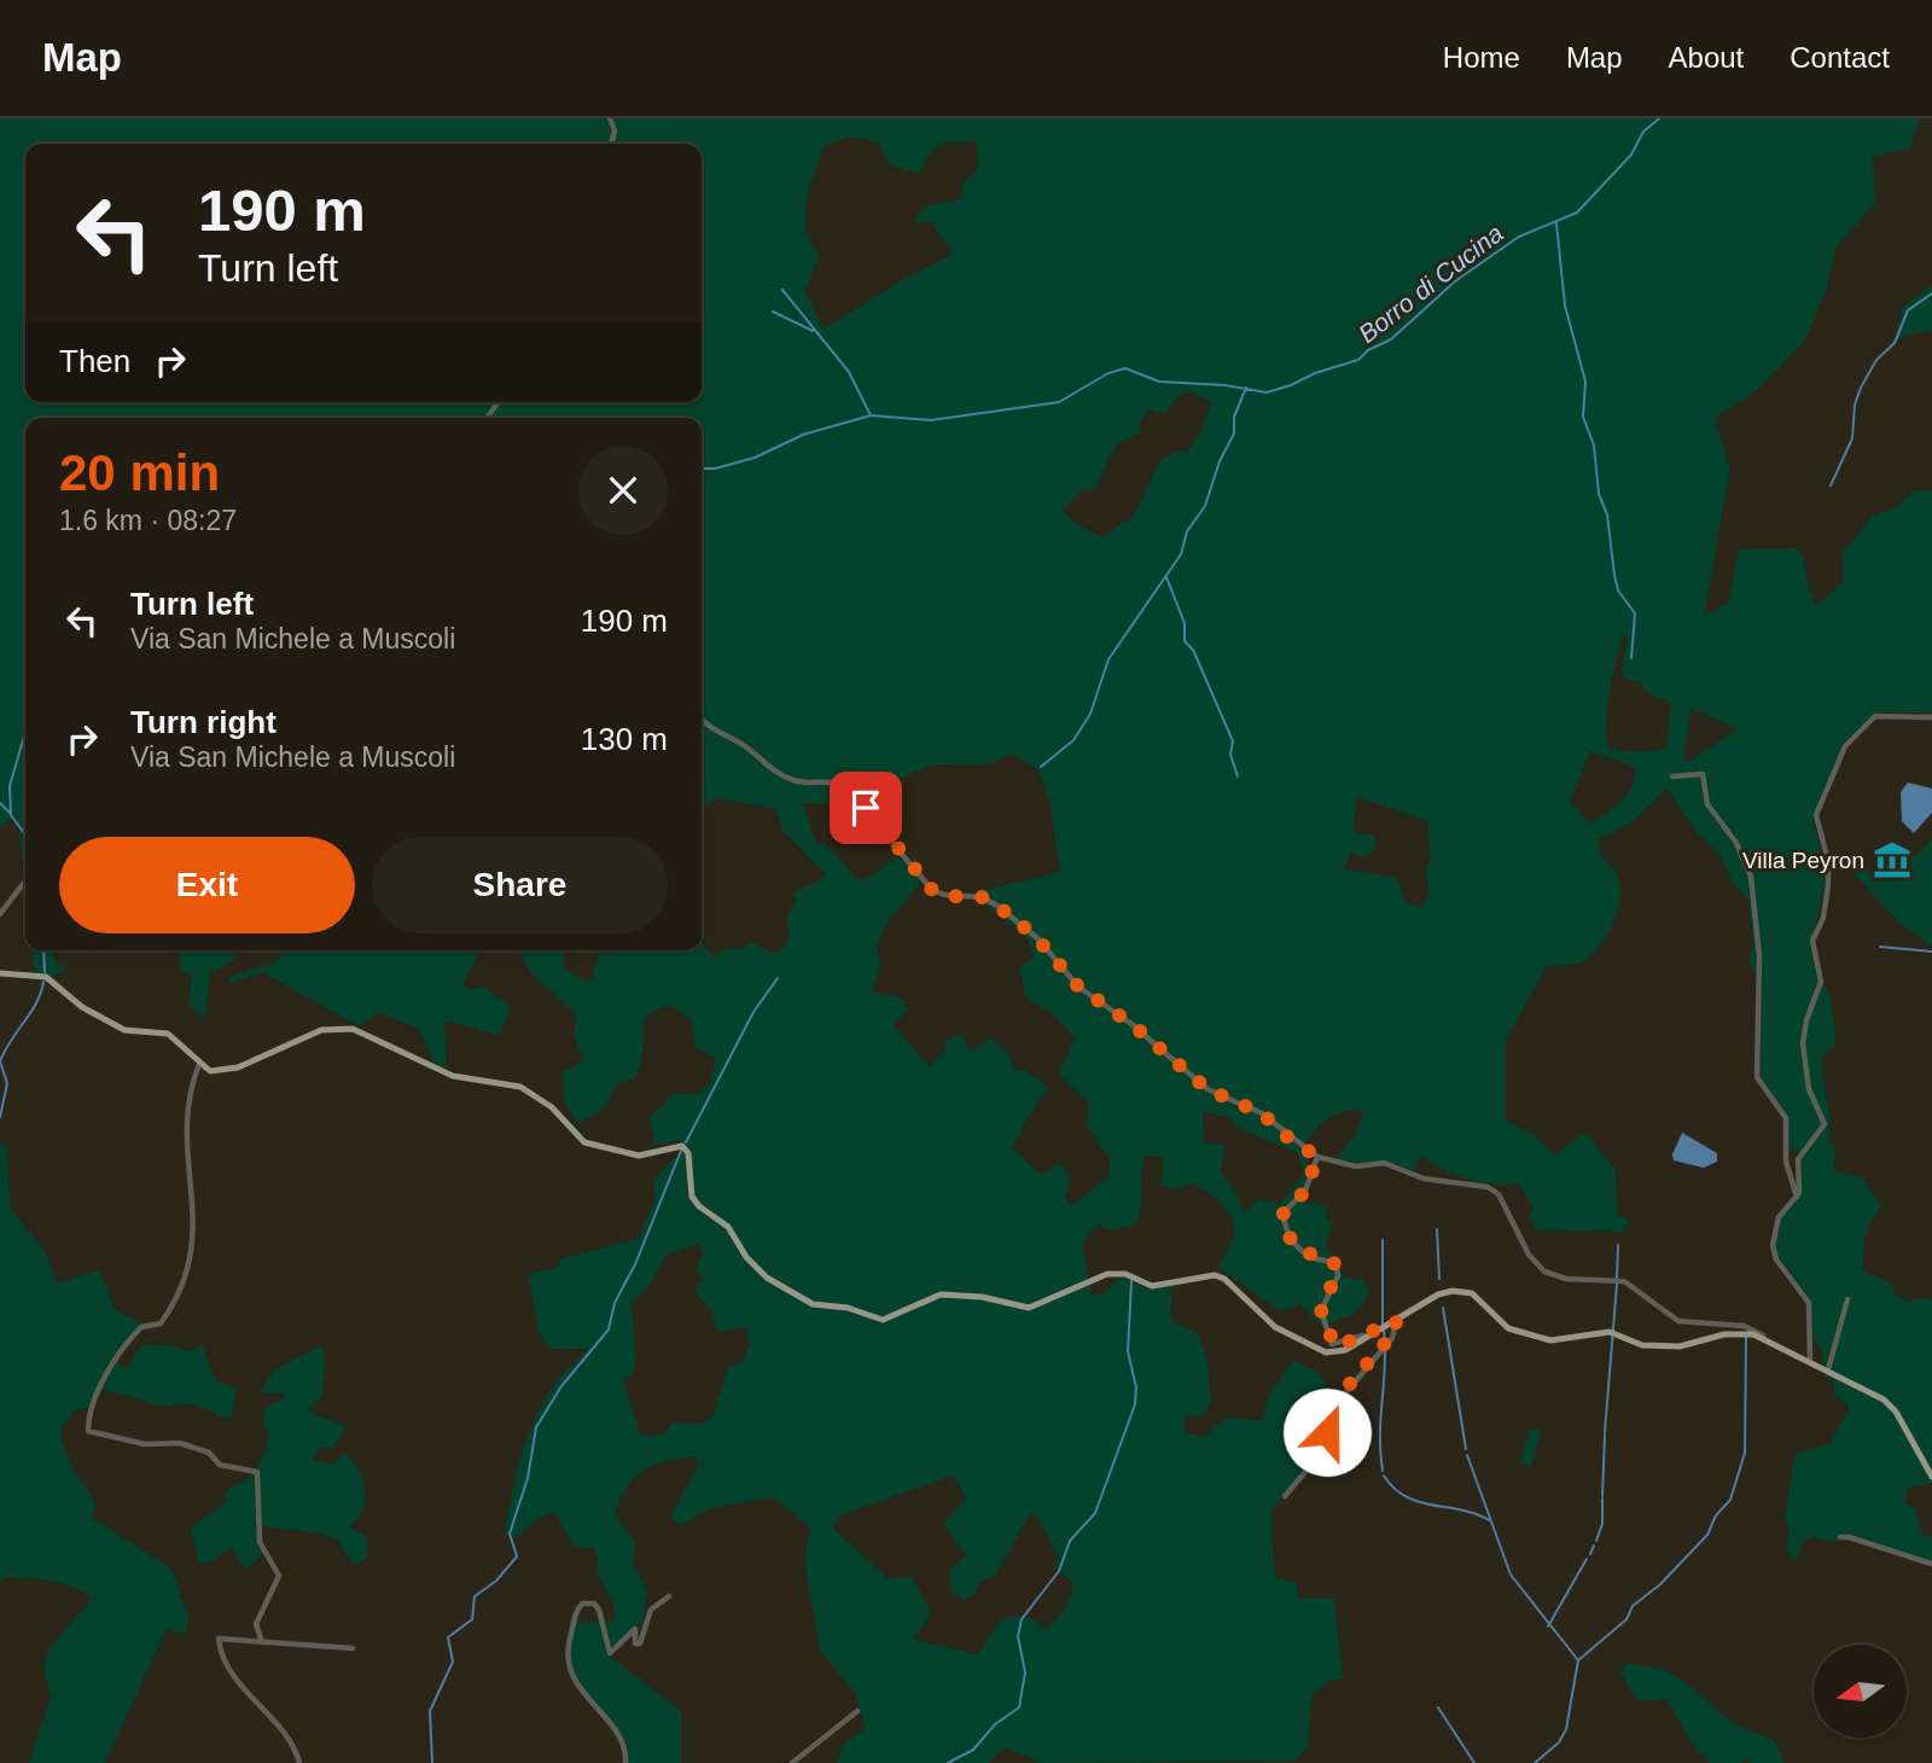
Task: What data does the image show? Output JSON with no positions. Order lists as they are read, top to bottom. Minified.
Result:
{"water":["Borro di Cucina"],"places":{"museum":["Villa Peyron"]},"north":"left","page":{"header":"Map","nav":["Home","Map","About","Contact"],"turn":["190 m","Turn left"],"then":"Then","heading":["20 min","1.6 km · 08:27"],"list":[{"name":"Turn left","note":"Via San Michele a Muscoli","value":"190 m"},{"name":"Turn right","note":"Via San Michele a Muscoli","value":"130 m"}],"buttons":["Exit","Share"]}}
